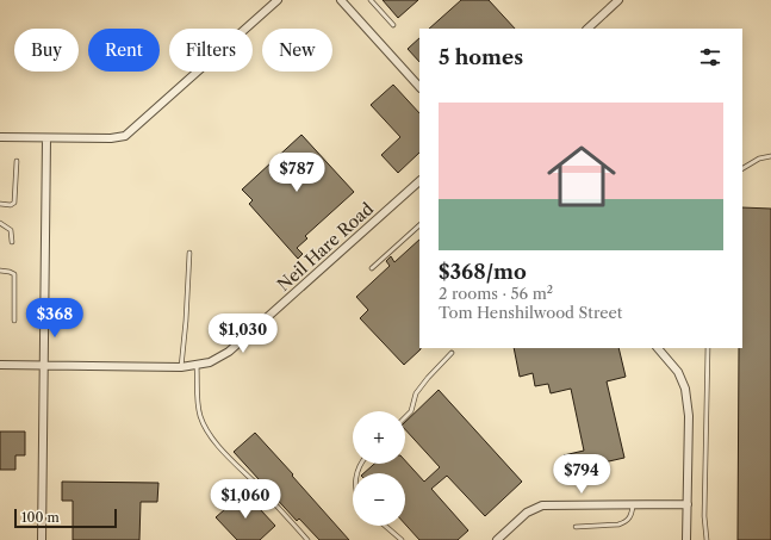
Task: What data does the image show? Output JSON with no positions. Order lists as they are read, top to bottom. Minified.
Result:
{"streets":{"street":["Neil Hare Road"]},"scale_bar":"100 m","page":{"chip":["Buy","Rent","Filters","New"],"heading":"5 homes","list":[{"name":"$368/mo","note":"2 rooms · 56 m² · Tom Henshilwood Street"}],"price":["$787","$368","$1,030","$794","$1,060"],"map_buttons":["+","−"],"scale":"100 m"}}
